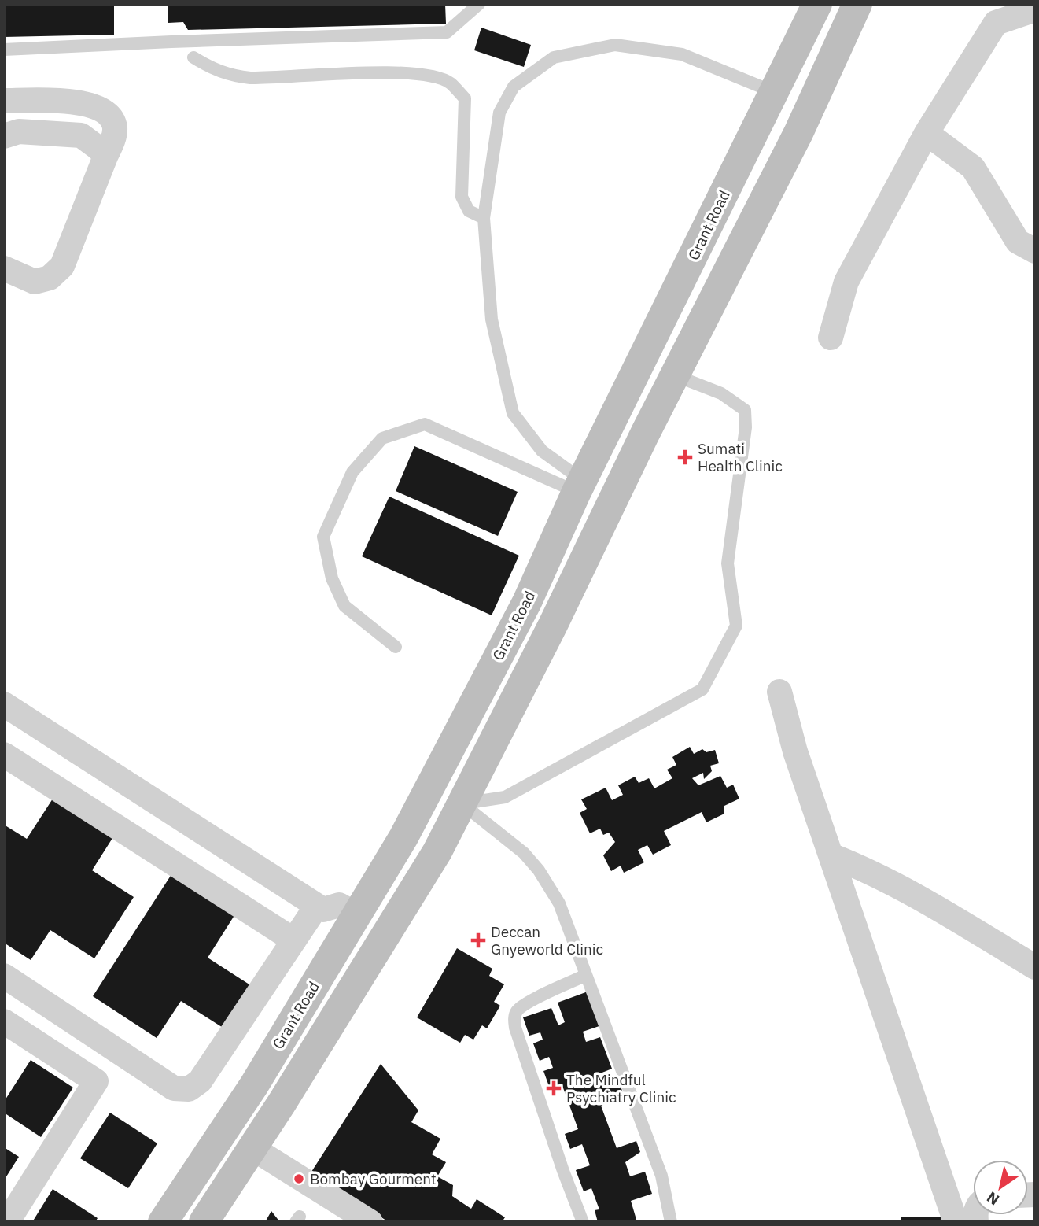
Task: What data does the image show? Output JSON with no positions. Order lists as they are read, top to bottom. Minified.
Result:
{"streets":{"main road":["Grant Road"]},"places":{"health":["Sumati Health Clinic","Deccan Gnyeworld Clinic","The Mindful Psychiatry Clinic"],"other":["Bombay Gourment"]},"north":"bottom left"}
